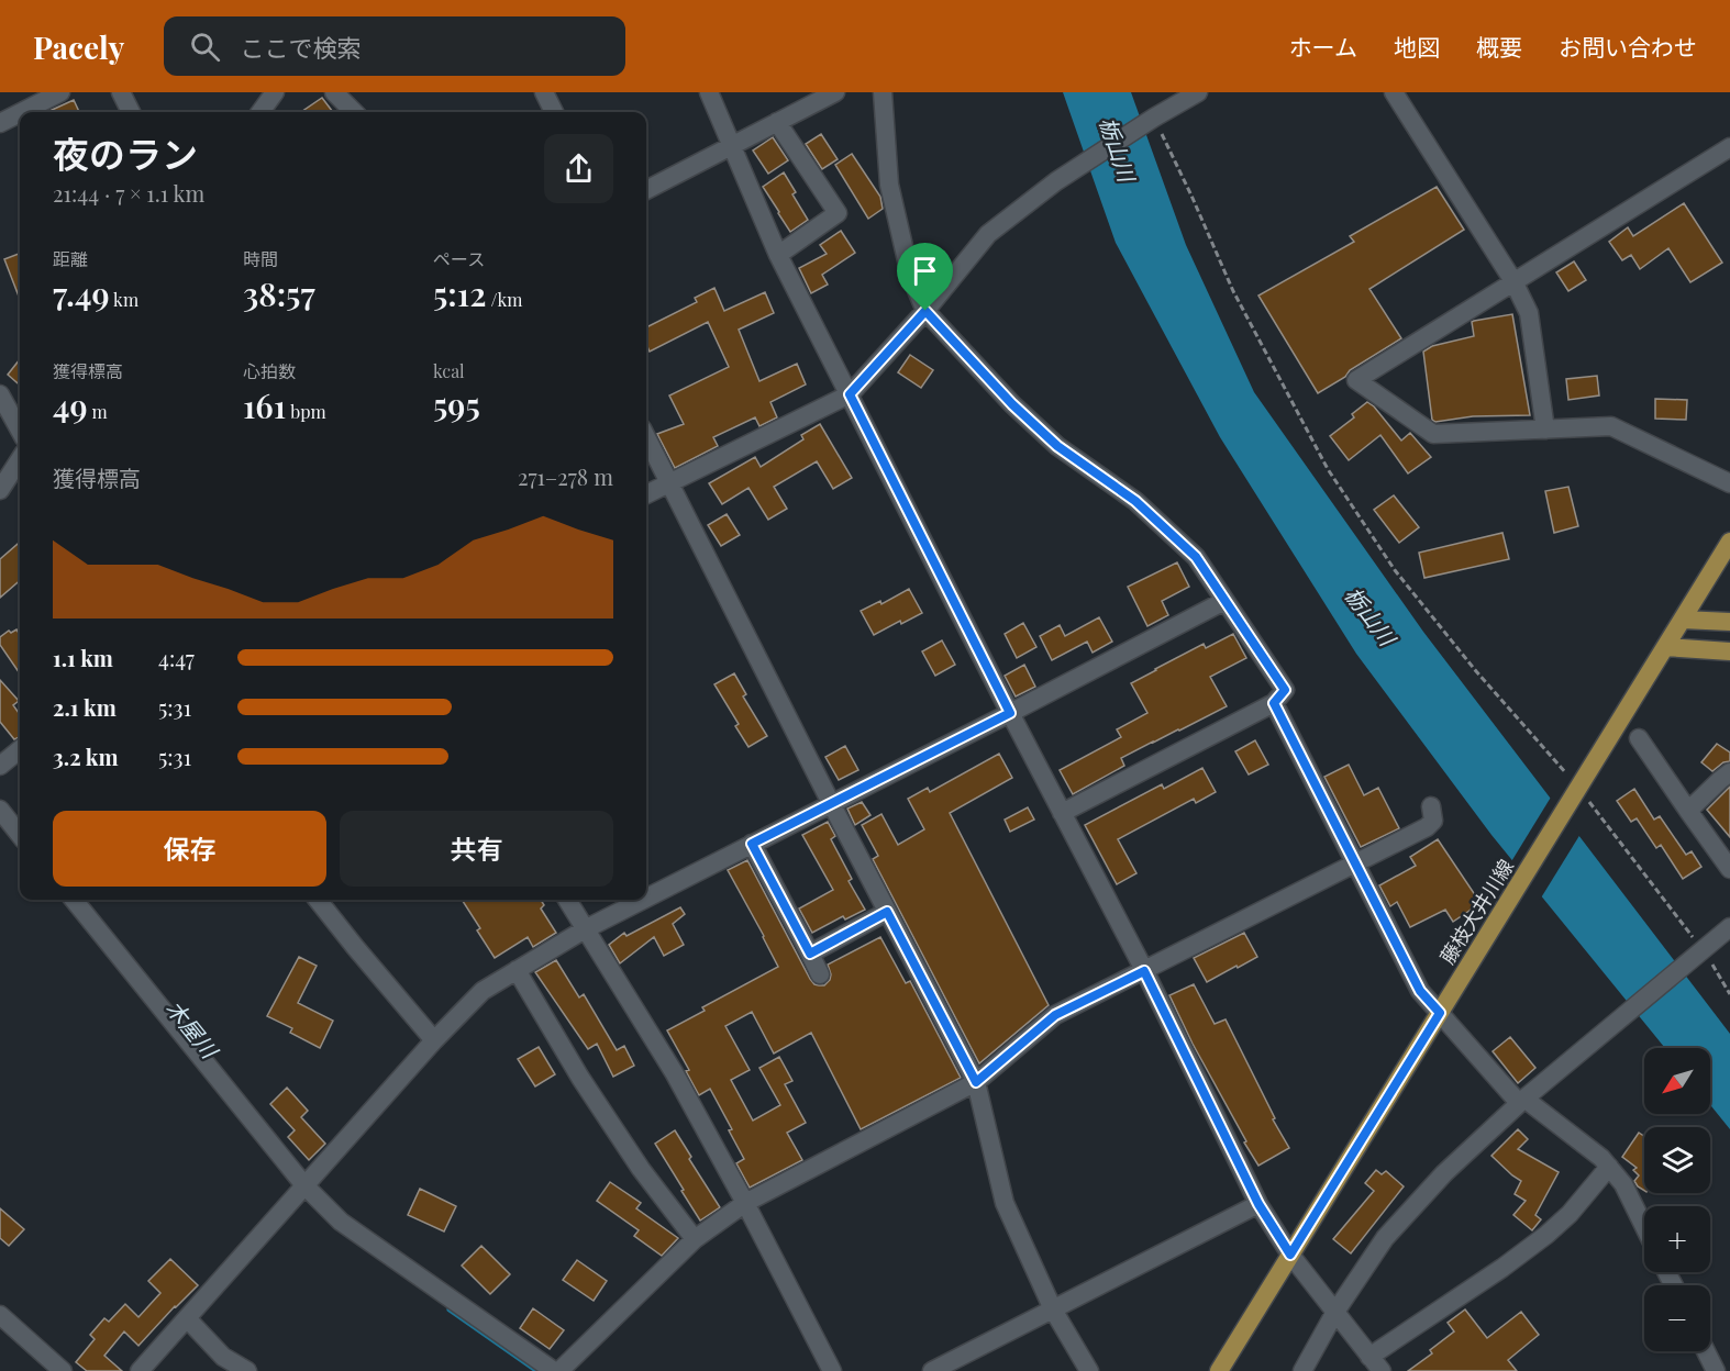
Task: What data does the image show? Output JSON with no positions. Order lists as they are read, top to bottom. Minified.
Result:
{"streets":{"main road":["藤枝大井川線"]},"water":["栃山川","木屋川"],"north":"bottom left","page":{"header":"Pacely","search":"ここで検索","nav":["ホーム","地図","概要","お問い合わせ"],"heading":["夜のラン","21:44 · 7 × 1.1 km"],"stats":[["距離","7.49 km"],["時間","38:57"],["ペース","5:12 /km"],["獲得標高","49 m"],["心拍数","161 bpm"],["kcal","595"]],"chart":["獲得標高","271–278 m"],"list":[{"name":"1.1 km","note":"4:47"},{"name":"2.1 km","note":"5:31"},{"name":"3.2 km","note":"5:31"}],"buttons":["保存","共有"],"map_buttons":["+","−"]}}
